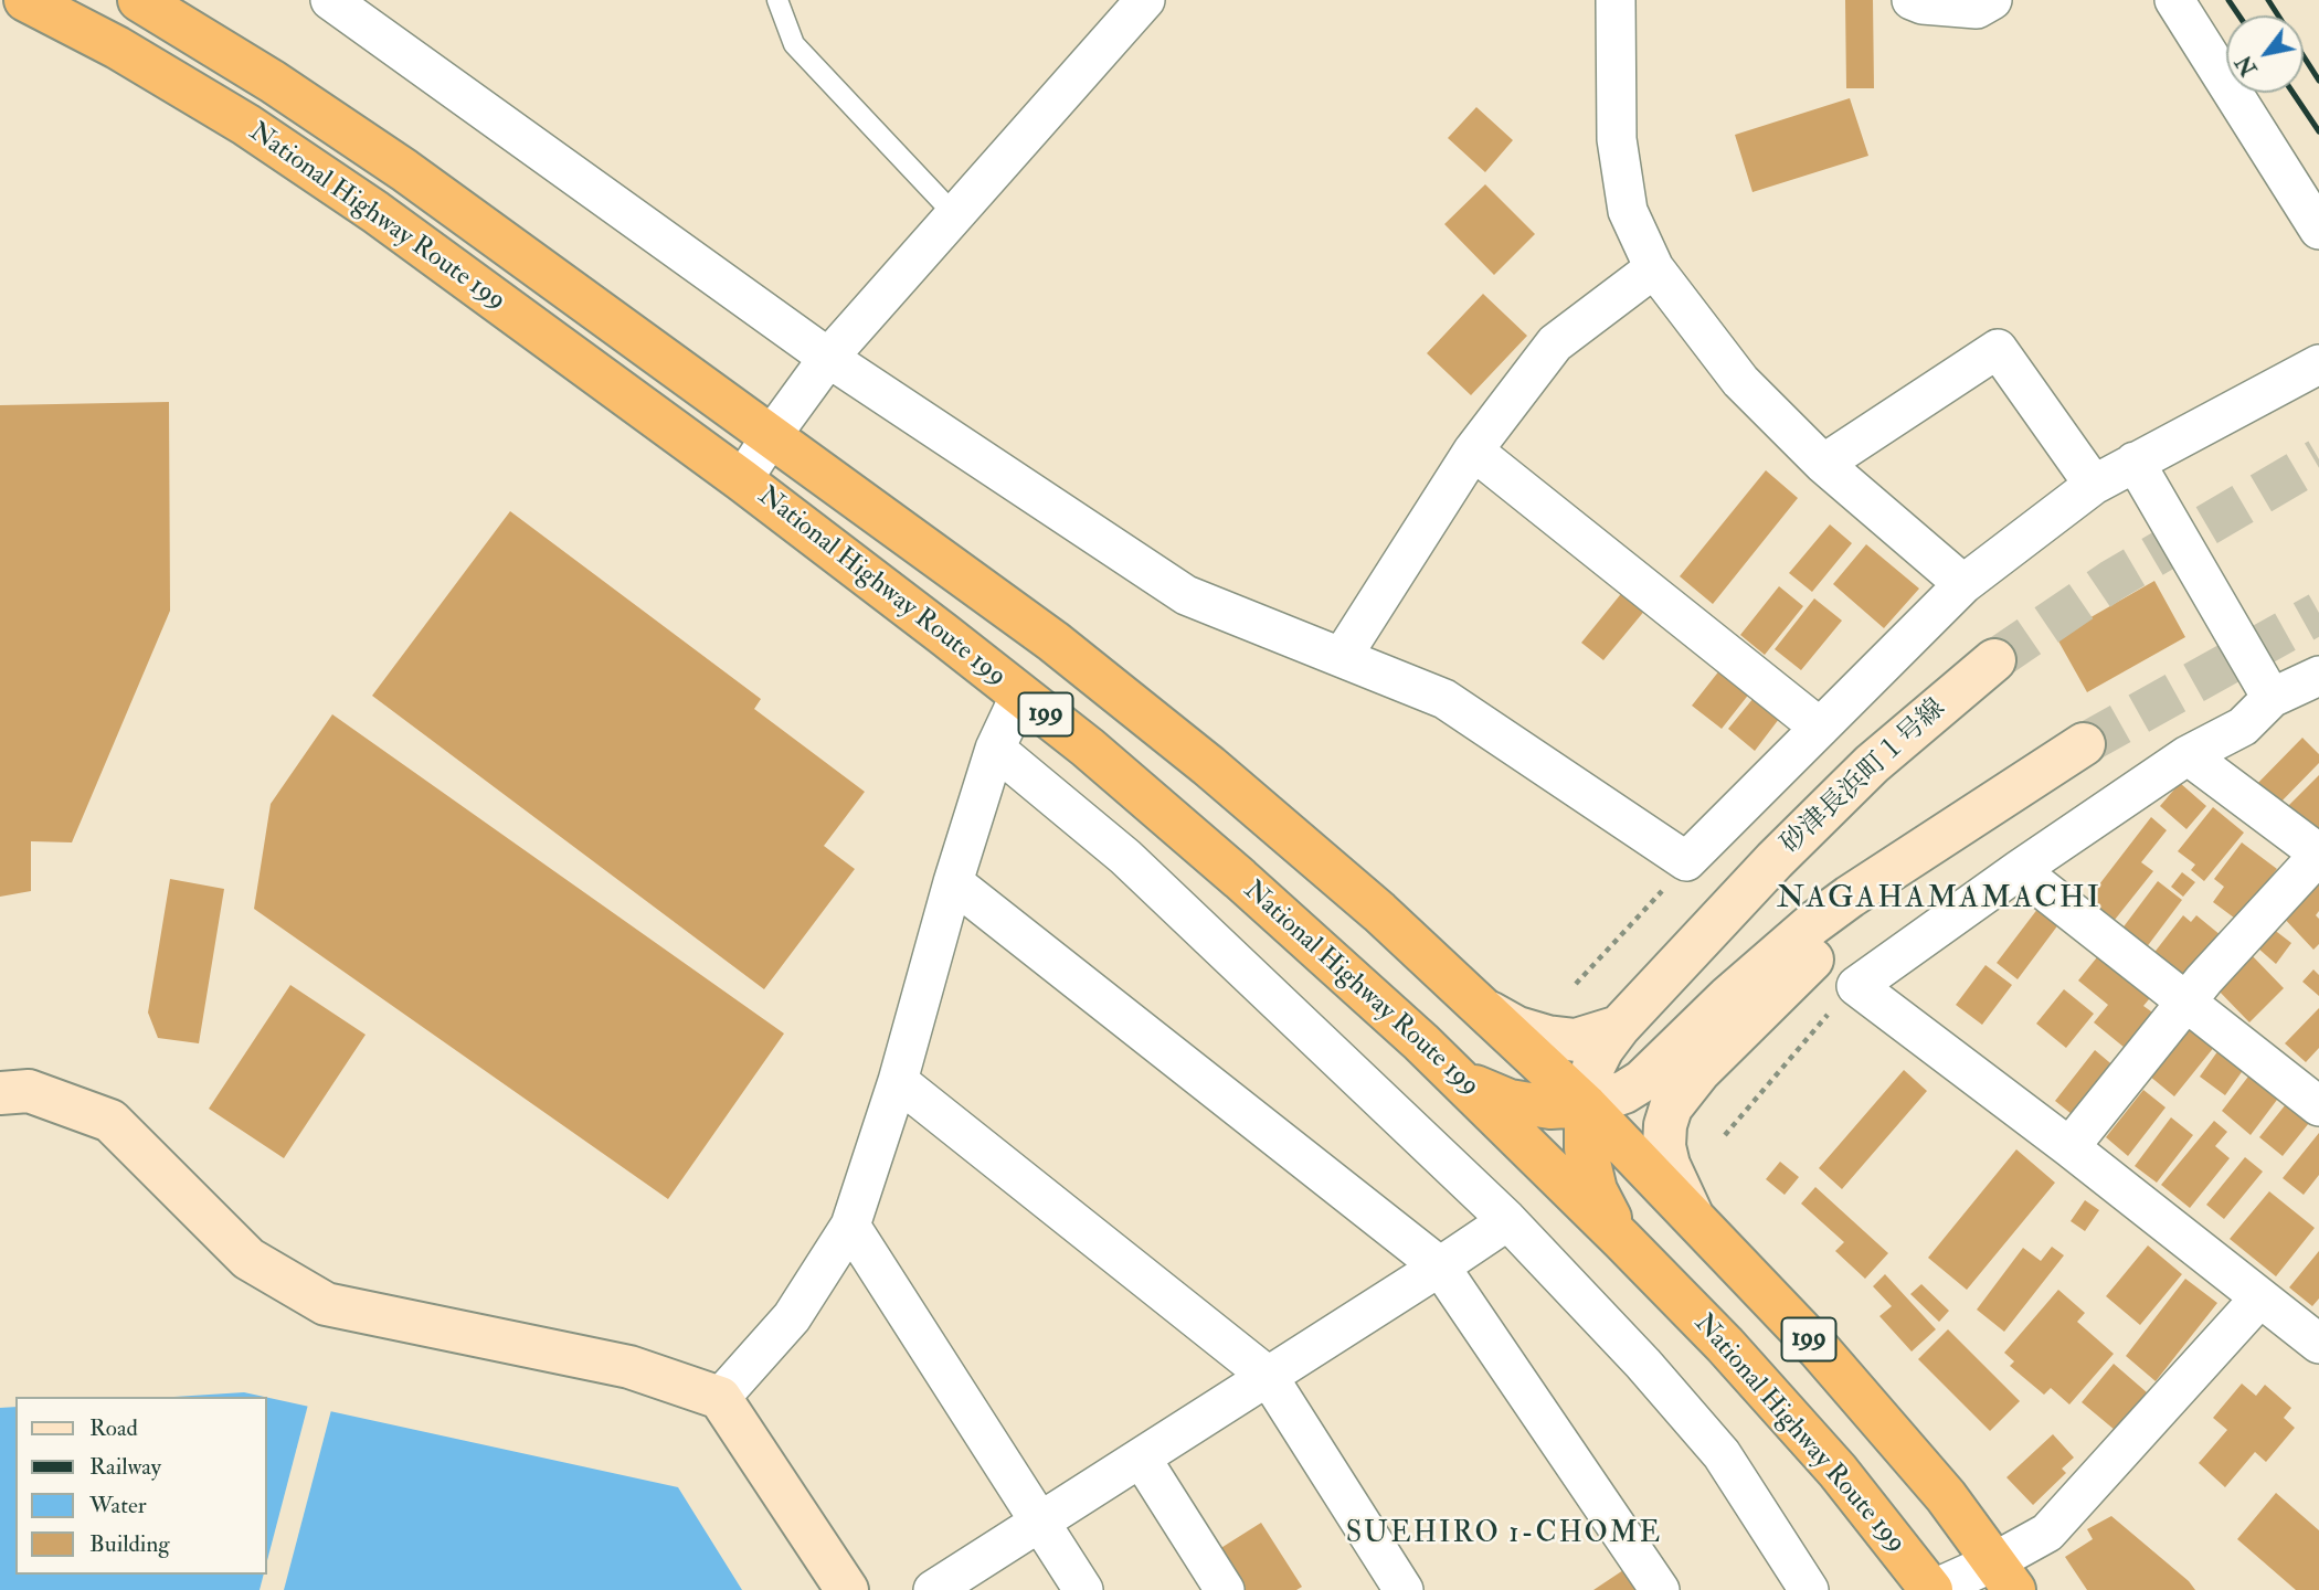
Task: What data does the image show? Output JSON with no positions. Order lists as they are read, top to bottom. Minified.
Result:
{"streets":{"highway":["National Highway Route 199","199"],"street":["砂津長浜町１号線"]},"crossings":[["National Highway Route 199","砂津長浜町１号線"]],"districts":["NAGAHAMAMACHI","SUEHIRO 1-CHOME"],"legend":["Road","Railway","Water","Building"],"north":"bottom left"}
